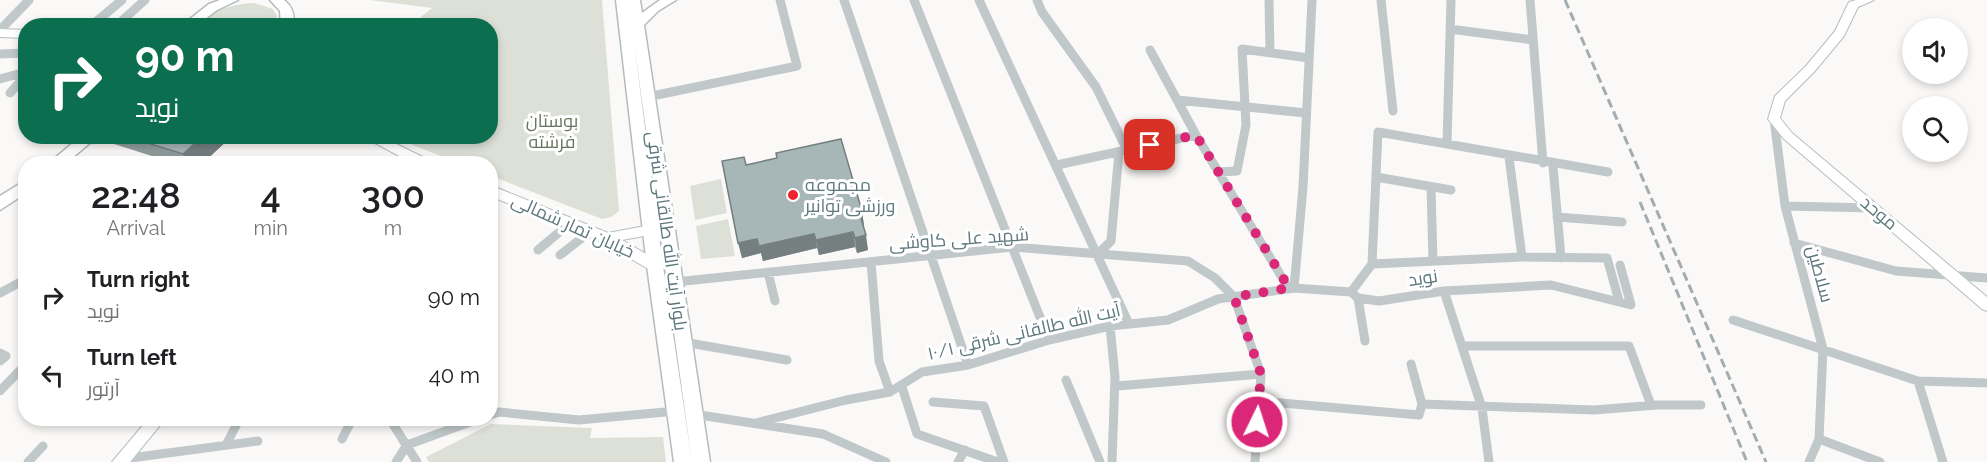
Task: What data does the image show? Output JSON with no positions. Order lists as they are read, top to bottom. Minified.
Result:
{"streets":{"main road":["بلوار آیت الله طالقانی شرقی"],"street":["موحد","خیابان تمار شمالی","شهید علی کاوشی","سلاطین","نوید","آیت الله طالقانی شرقی ۱۰/۱"]},"crossings":[["موحد","سلاطین"],["خیابان تمار شمالی","بلوار آیت الله طالقانی شرقی"],["بلوار آیت الله طالقانی شرقی","شهید علی کاوشی"],["شهید علی کاوشی","نوید"],["شهید علی کاوشی","آیت الله طالقانی شرقی ۱۰/۱"],["نوید","آیت الله طالقانی شرقی ۱۰/۱"]],"parks":["بوستان فرشته"],"places":["مجموعه ورزشی توانیر"],"page":{"turn":["90 m","نوید"],"eta":["22:48","Arrival","4","min","300","m"],"list":[{"name":"Turn right","note":"نوید","value":"90 m"},{"name":"Turn left","note":"آرتور","value":"40 m"}]}}
